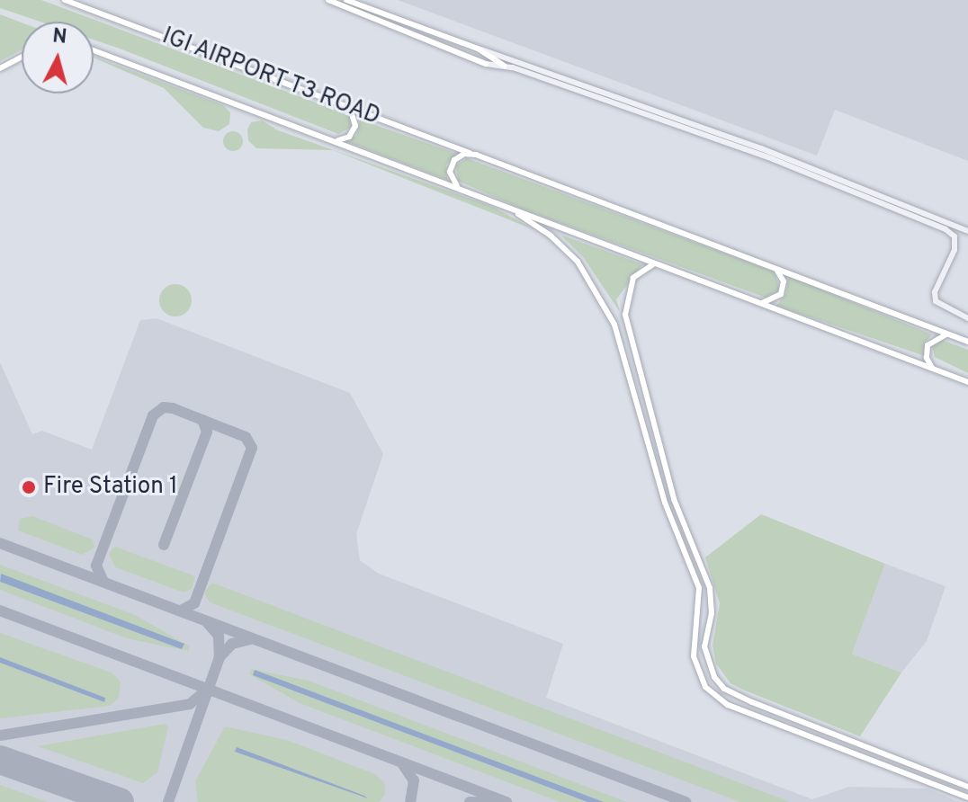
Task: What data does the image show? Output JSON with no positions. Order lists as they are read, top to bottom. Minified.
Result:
{"streets":{"main road":["IGI AIRPORT T3 ROAD"]},"places":["Fire Station 1"],"north":"top"}
